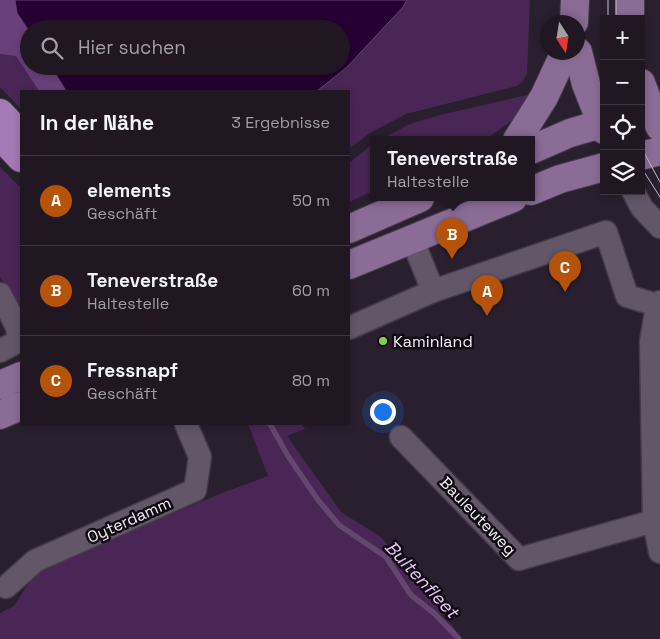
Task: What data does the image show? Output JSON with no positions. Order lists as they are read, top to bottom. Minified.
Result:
{"streets":{"street":["Bauleuteweg","Oyterdamm"]},"water":["Bultenfleet"],"places":["Kaminland"],"north":"bottom","page":{"map_buttons":["+","−"],"search":"Hier suchen","heading":["In der Nähe","3 Ergebnisse"],"popup":["Teneverstraße","Haltestelle"],"list":[{"mark":"A","name":"elements","note":"Geschäft","value":"50 m"},{"mark":"B","name":"Teneverstraße","note":"Haltestelle","value":"60 m"},{"mark":"C","name":"Fressnapf","note":"Geschäft","value":"80 m"}],"pins":["B","C","A"]}}
